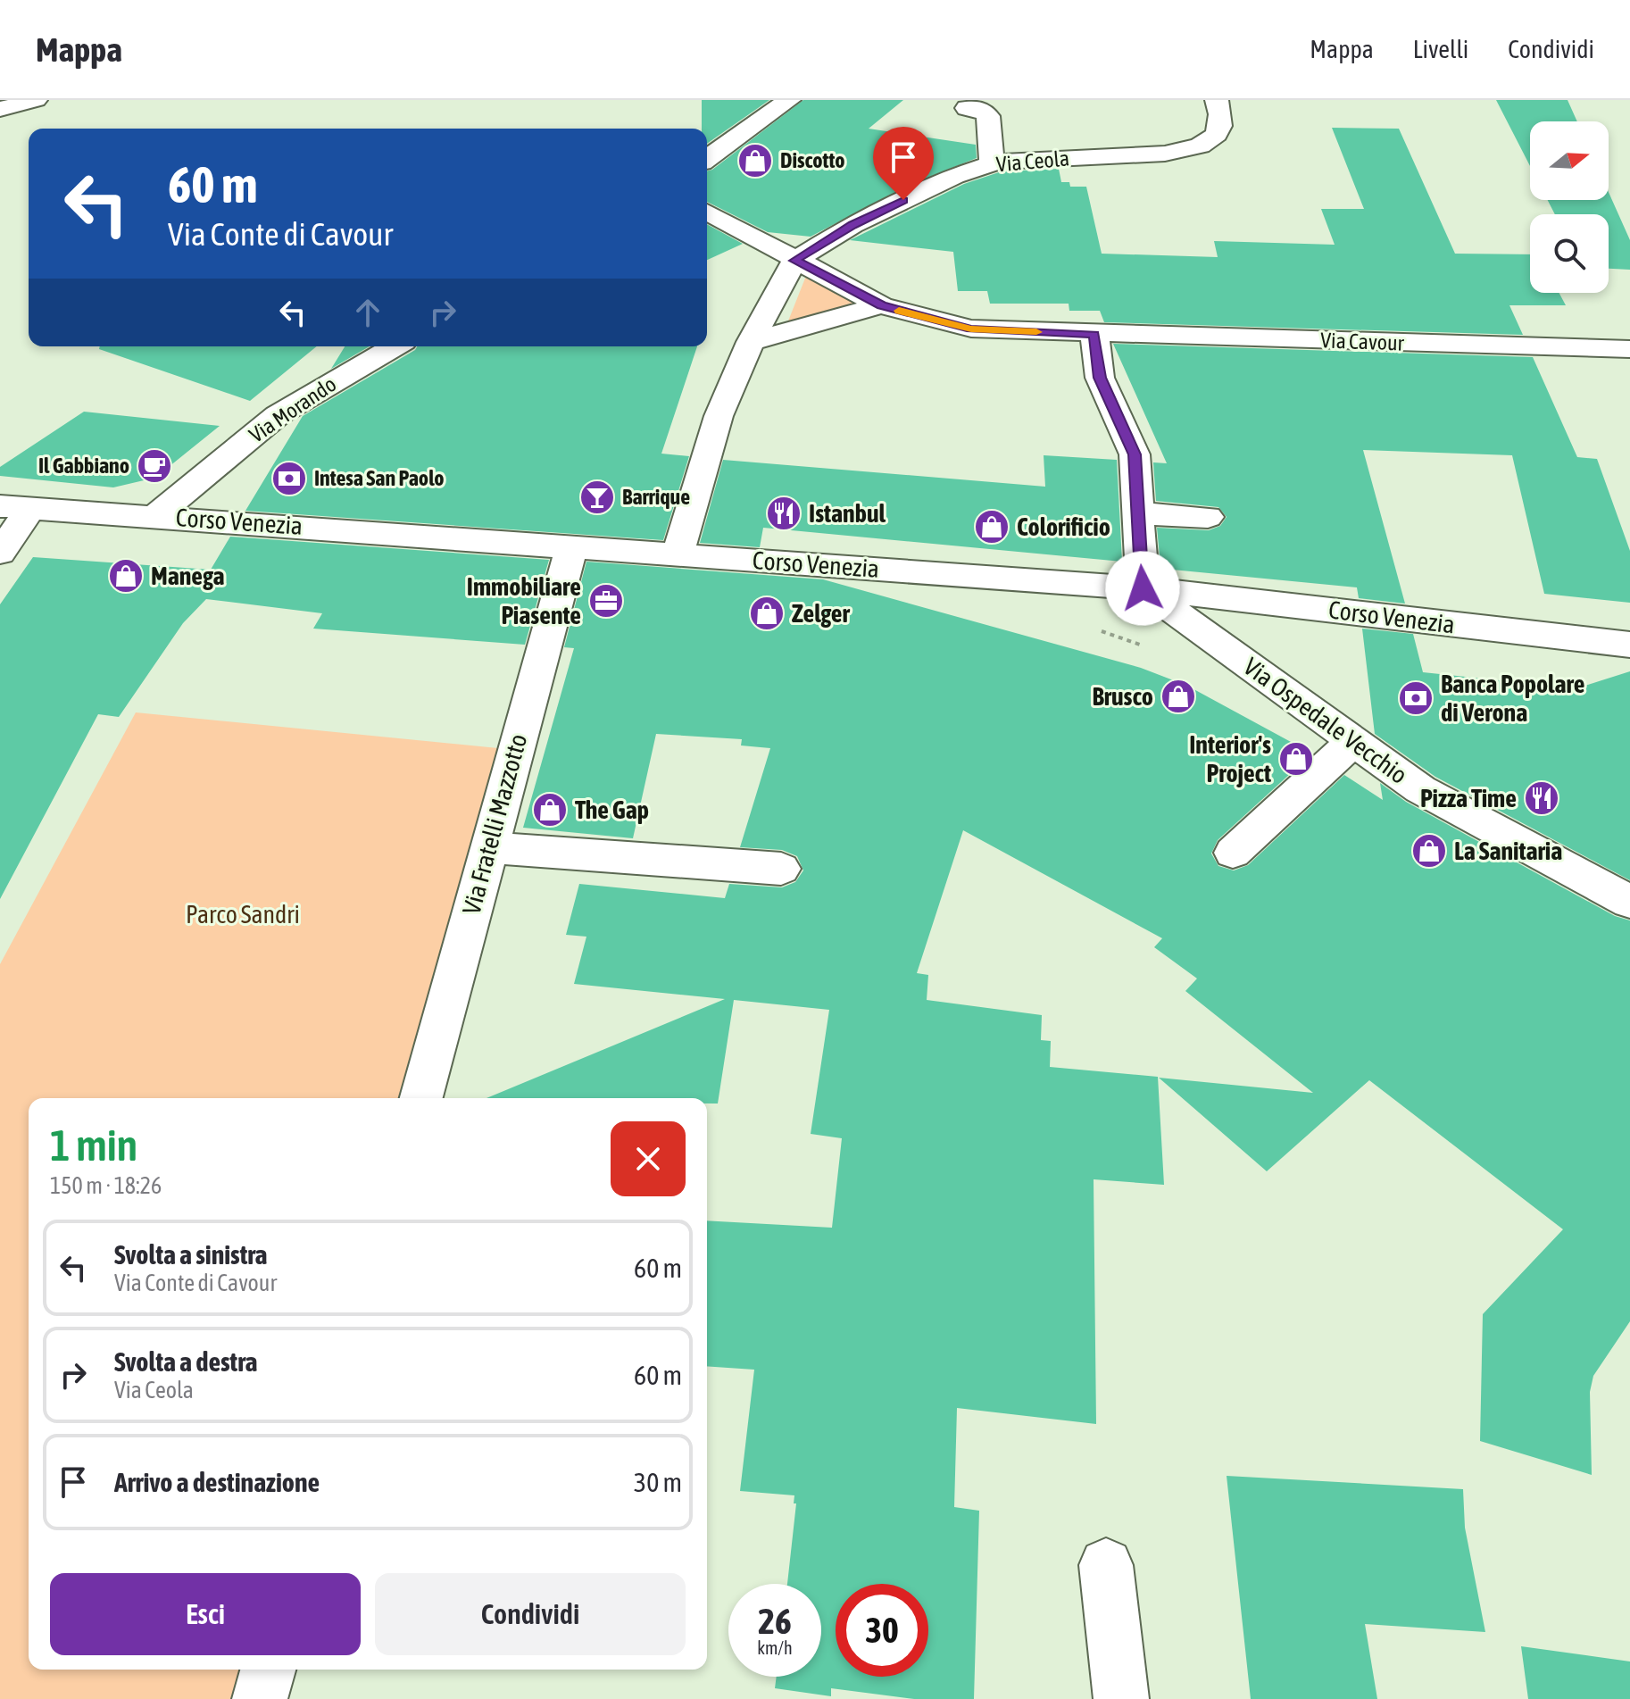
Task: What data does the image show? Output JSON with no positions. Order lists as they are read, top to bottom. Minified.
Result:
{"streets":{"street":["Via Ceola","Via Cavour","Via Morando","Corso Venezia","Via Ospedale Vecchio","Via Fratelli Mazzotto"]},"crossings":[["Via Ceola","Via Cavour"],["Via Morando","Corso Venezia"],["Corso Venezia","Via Ospedale Vecchio"],["Corso Venezia","Via Fratelli Mazzotto"]],"parks":["Parco Sandri"],"places":{"shop":["Discotto","Colorificio","Manega","Zelger","Brusco","Interior's Project","The Gap","La Sanitaria"],"cafe":["Il Gabbiano"],"bank":["Intesa San Paolo","Banca Popolare di Verona"],"bar":["Barrique"],"restaurant":["Istanbul","Pizza Time"],"office":["Immobiliare Piasente"]},"north":"right","page":{"header":"Mappa","nav":["Mappa","Livelli","Condividi"],"turn":["60 m","Via Conte di Cavour"],"heading":["1 min","150 m · 18:26"],"list":[{"name":"Svolta a sinistra","note":"Via Conte di Cavour","value":"60 m"},{"name":"Svolta a destra","note":"Via Ceola","value":"60 m"},{"name":"Arrivo a destinazione","value":"30 m"}],"buttons":["Esci","Condividi"],"speed":"26 km/h","limit":"30"}}
